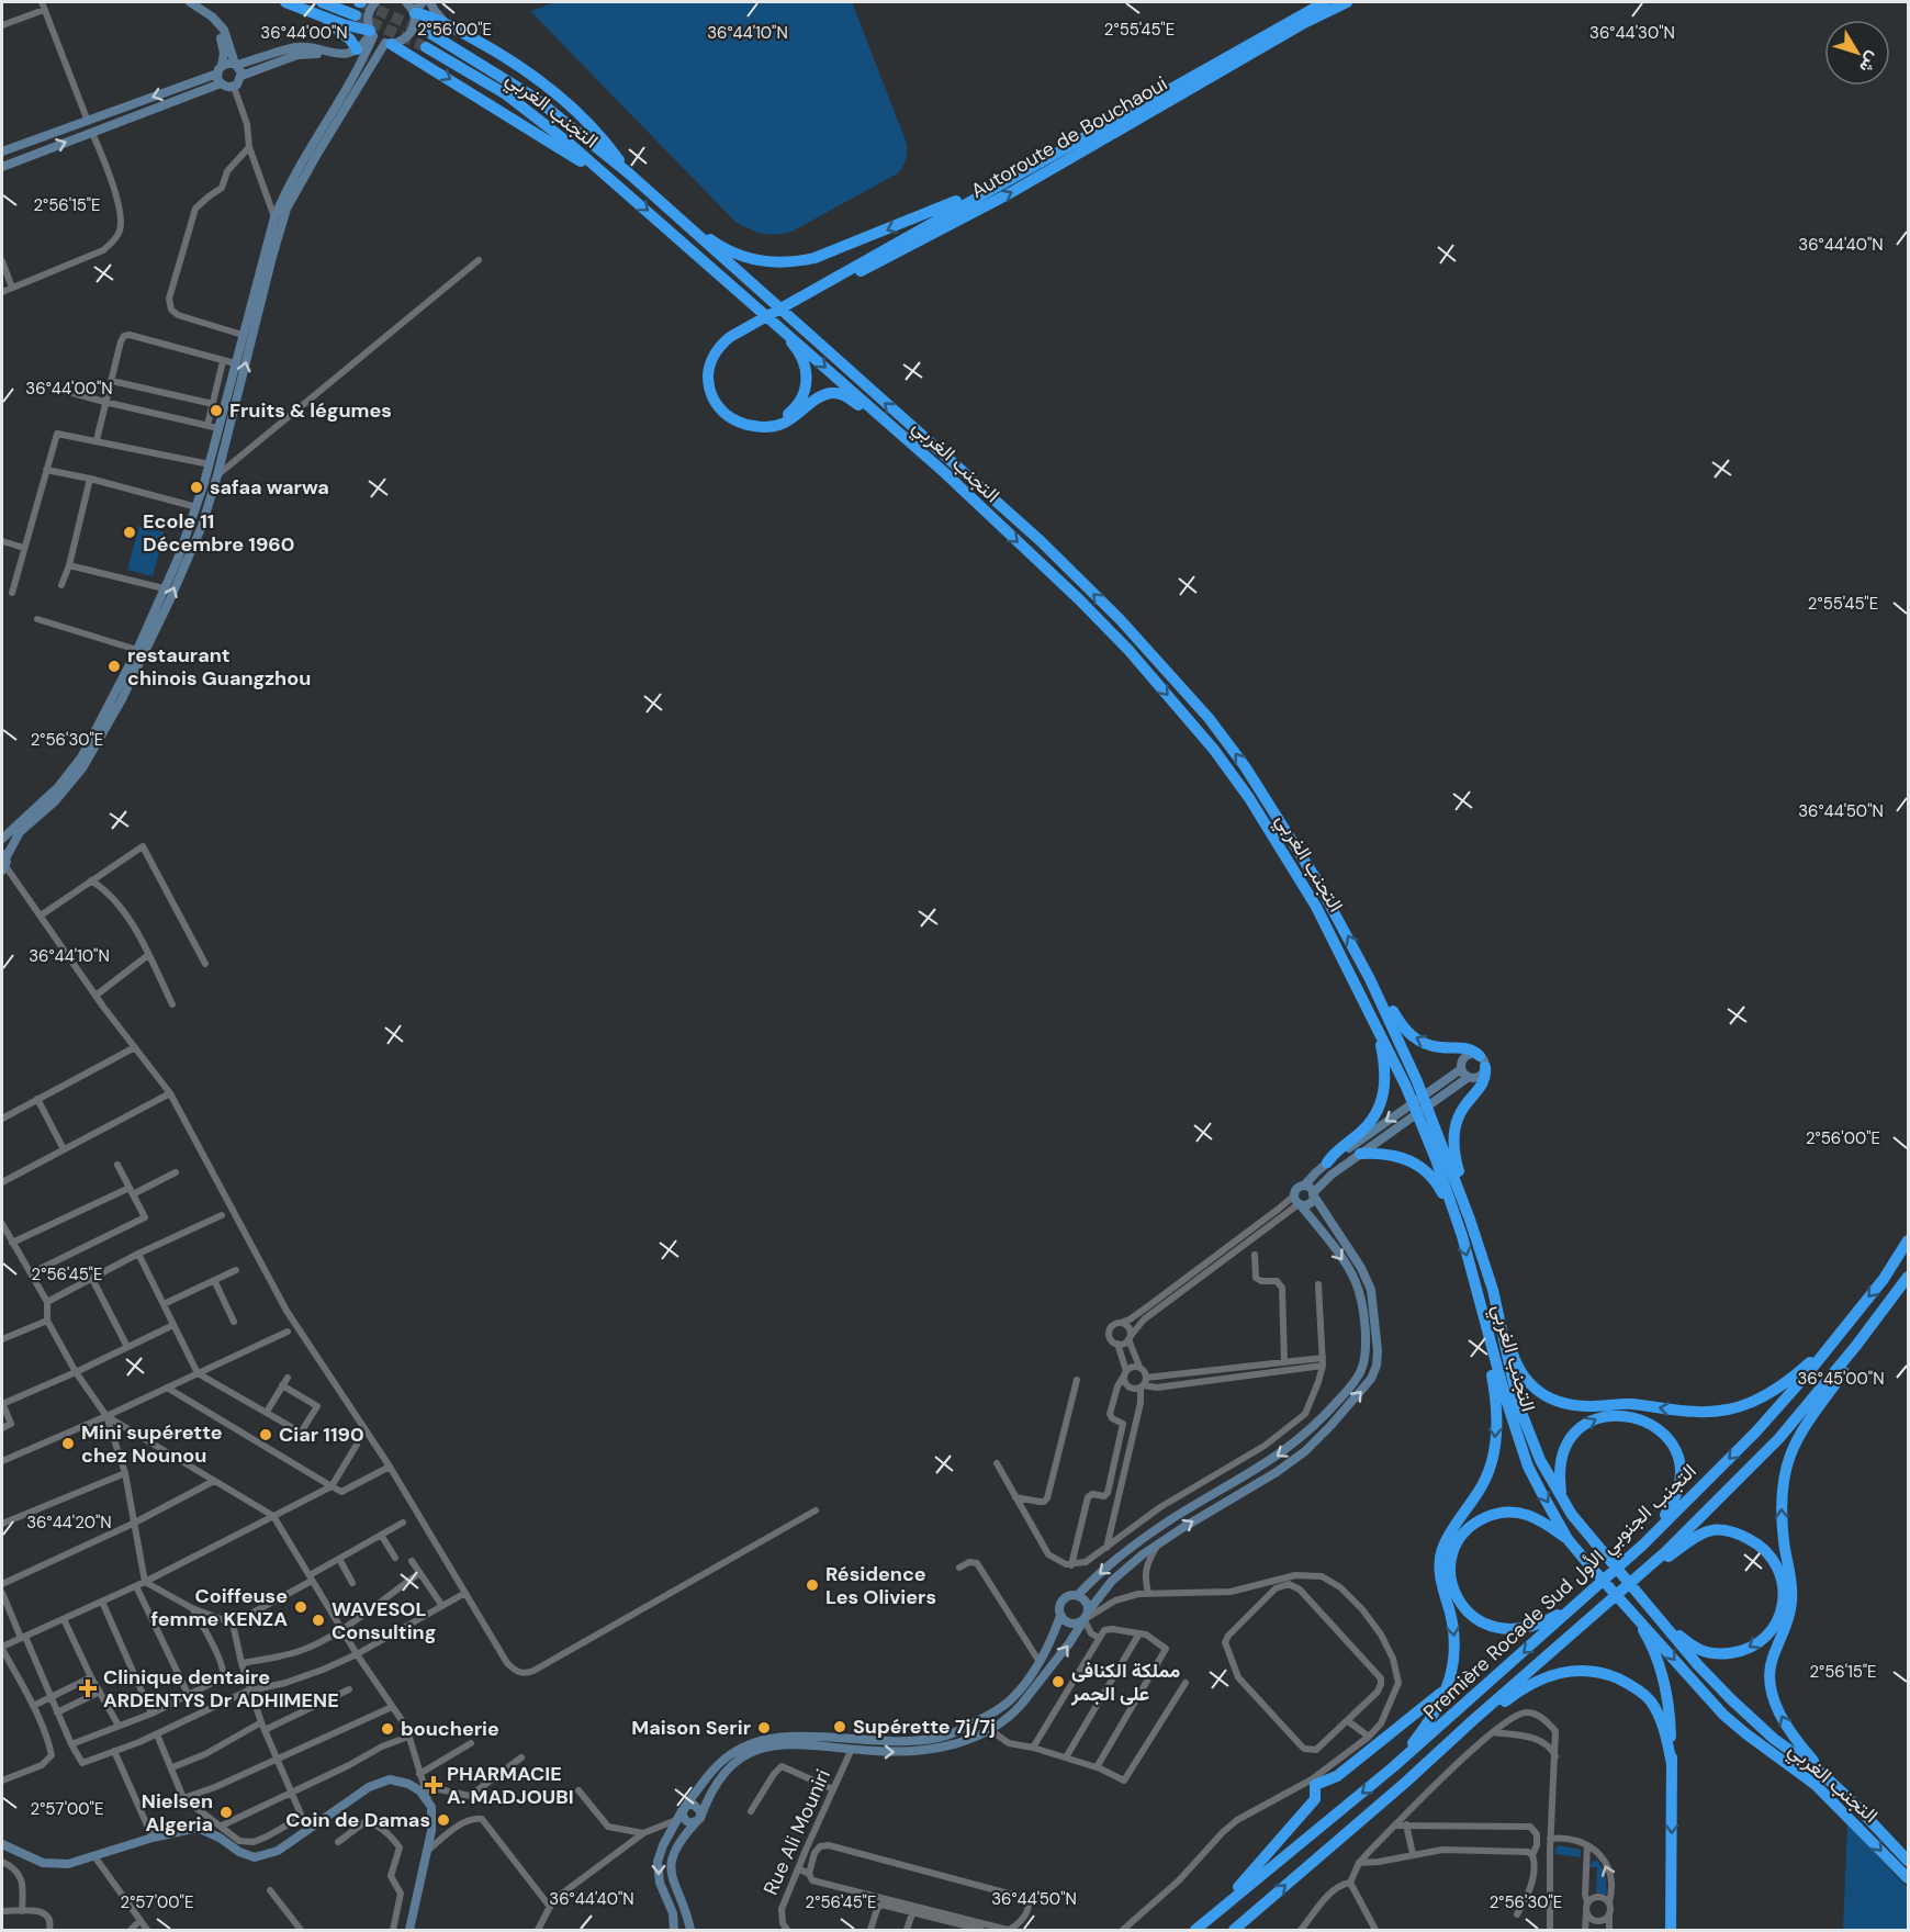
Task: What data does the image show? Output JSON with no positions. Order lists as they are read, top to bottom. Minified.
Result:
{"streets":{"highway":["التجنب الغربي","Autoroute de Bouchaoui","Première Rocade Sud التجنب الجنوبي الأول"],"street":["Rue Ali Mouniri"]},"places":{"other":["Fruits & légumes","safaa warwa","Ecole 11 Décembre 1960","restaurant chinois Guangzhou","Ciar 1190","Mini supérette chez Nounou","Résidence Les Oliviers","Coiffeuse femme KENZA","WAVESOL Consulting","مملكة الكنافى على الجمر","Supérette 7j/7j","Maison Serir","boucherie","Nielsen Algeria","Coin de Damas"],"health":["Clinique dentaire ARDENTYS Dr ADHIMENE","PHARMACIE A. MADJOUBI"]},"north":"bottom right","coordinates":["2°56'00\"E","2°55'45\"E","36°44'00\"N","36°44'10\"N","36°44'30\"N","2°56'15\"E","36°44'40\"N","2°56'30\"E","36°44'50\"N","2°56'45\"E","36°45'00\"N","36°44'20\"N","2°57'00\"E"]}
